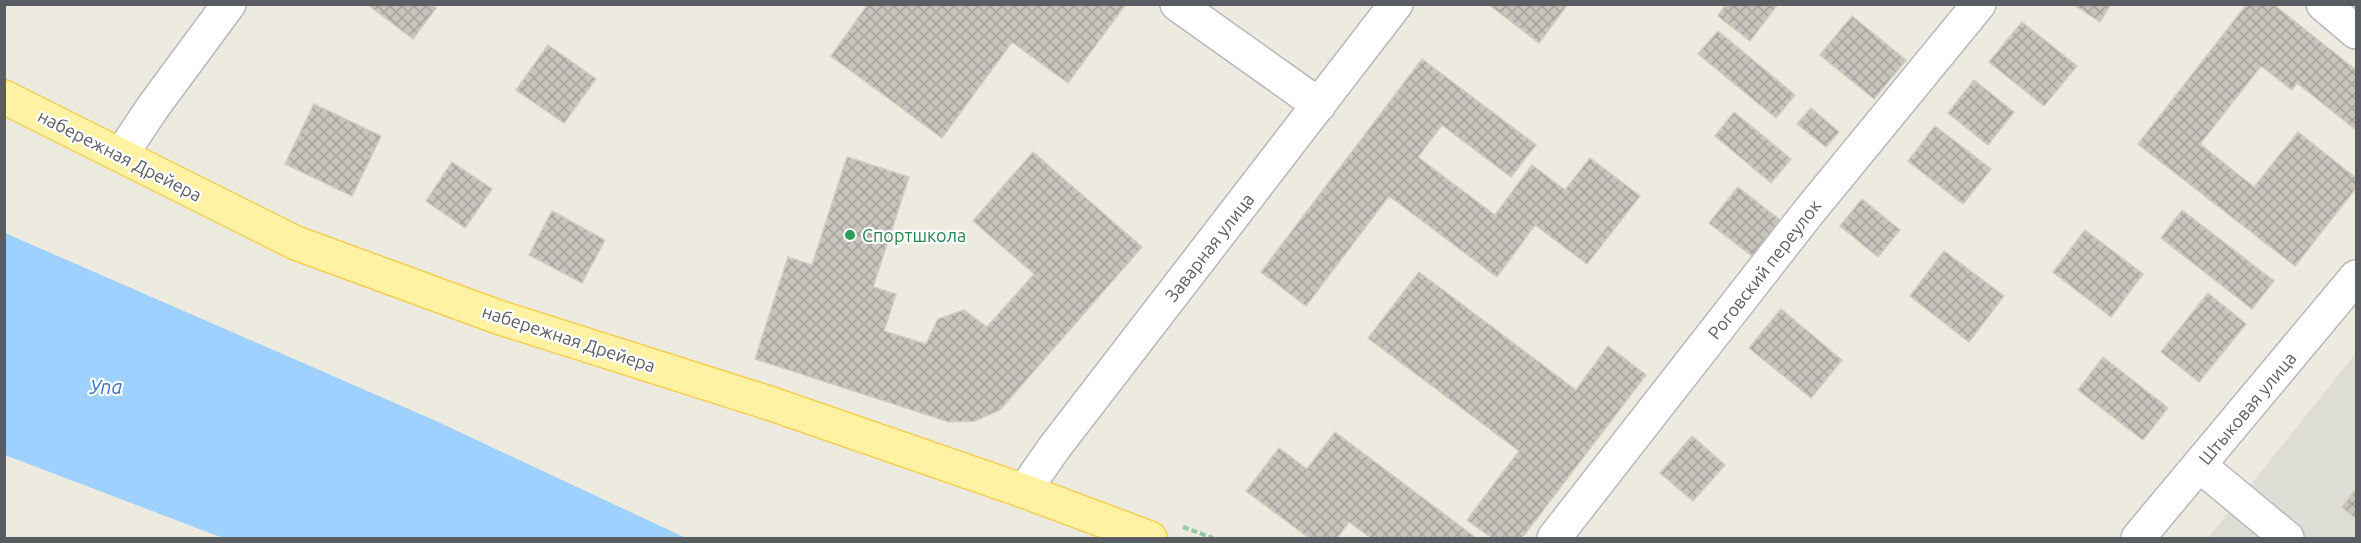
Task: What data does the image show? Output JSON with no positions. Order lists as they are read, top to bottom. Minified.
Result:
{"streets":{"main road":["набережная Дрейера"],"street":["Заварная улица","Роговский переулок","Штыковая улица"]},"crossings":[["набережная Дрейера","Заварная улица"]],"water":["Упа"],"places":["Спортшкола"]}
